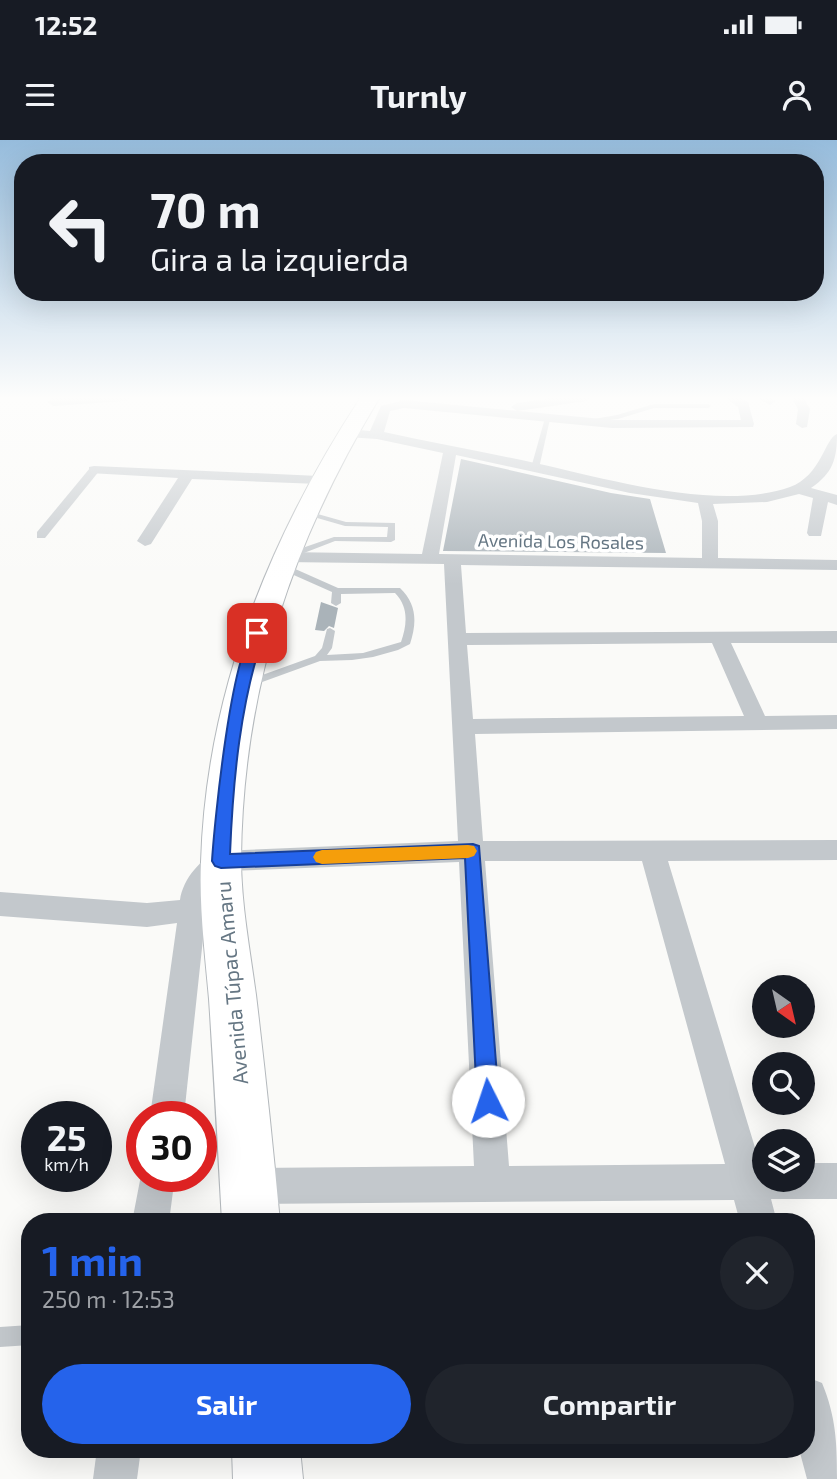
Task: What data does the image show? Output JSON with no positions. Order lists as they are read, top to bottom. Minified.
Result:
{"streets":{"highway":["Avenida Túpac Amaru"],"street":["Avenida Los Rosales"]},"crossings":[["Avenida Los Rosales","Avenida Túpac Amaru"]],"north":"bottom right","page":{"status":"12:52","header":"Turnly","turn":["70 m","Gira a la izquierda"],"speed":"25 km/h","limit":"30","heading":["1 min","250 m · 12:53"],"buttons":["Salir","Compartir"]}}
